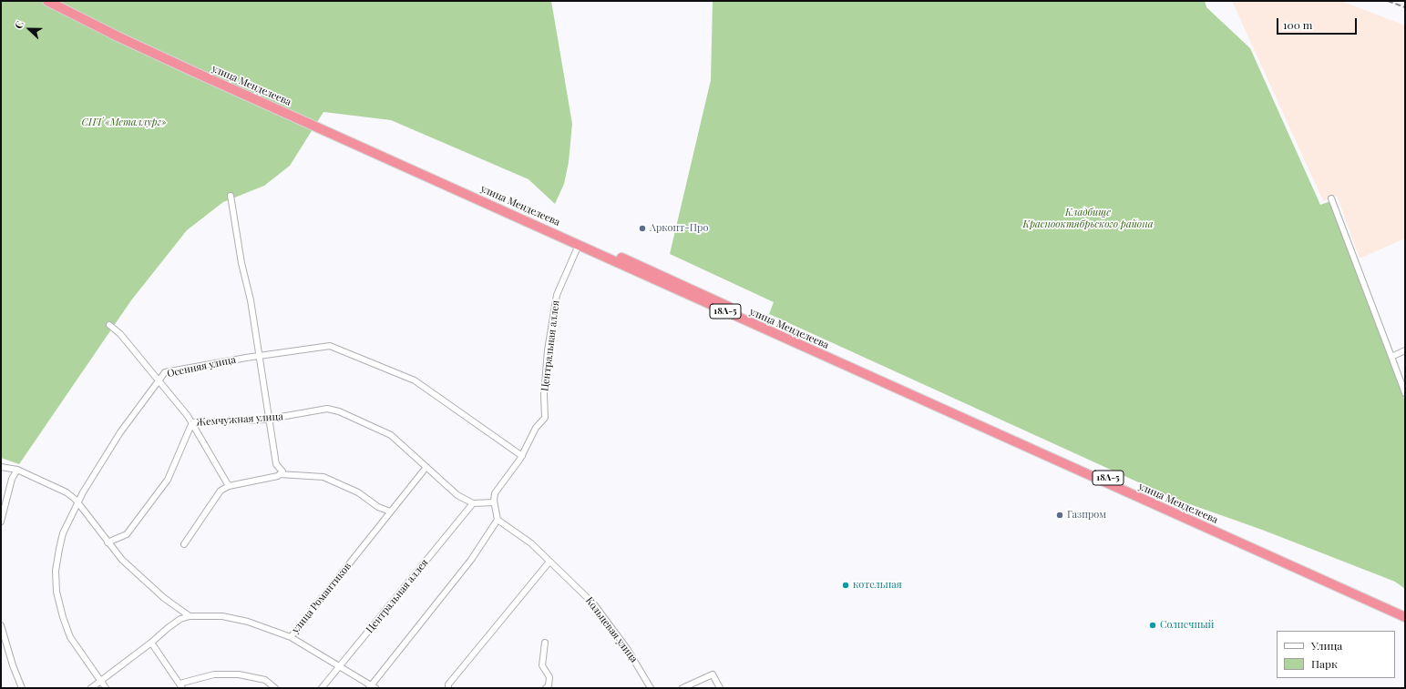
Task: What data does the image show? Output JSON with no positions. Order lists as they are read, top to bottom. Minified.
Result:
{"streets":{"highway":["улица Менделеева","18А-5"],"street":["Центральная аллея","Осенняя улица","Жемчужная улица","улица Романтиков","Кольцевая улица"]},"crossings":[["улица Менделеева","Центральная аллея"],["Центральная аллея","Осенняя улица"],["Центральная аллея","Жемчужная улица"],["Жемчужная улица","улица Романтиков"]],"parks":["СНТ «Металлург»","Кладбище Краснооктябрьского района"],"places":["Арконт-Про","Газпром","котельная","Солнечный"],"legend":["Улица","Парк"],"scale_bar":"100 m","north":"left"}
